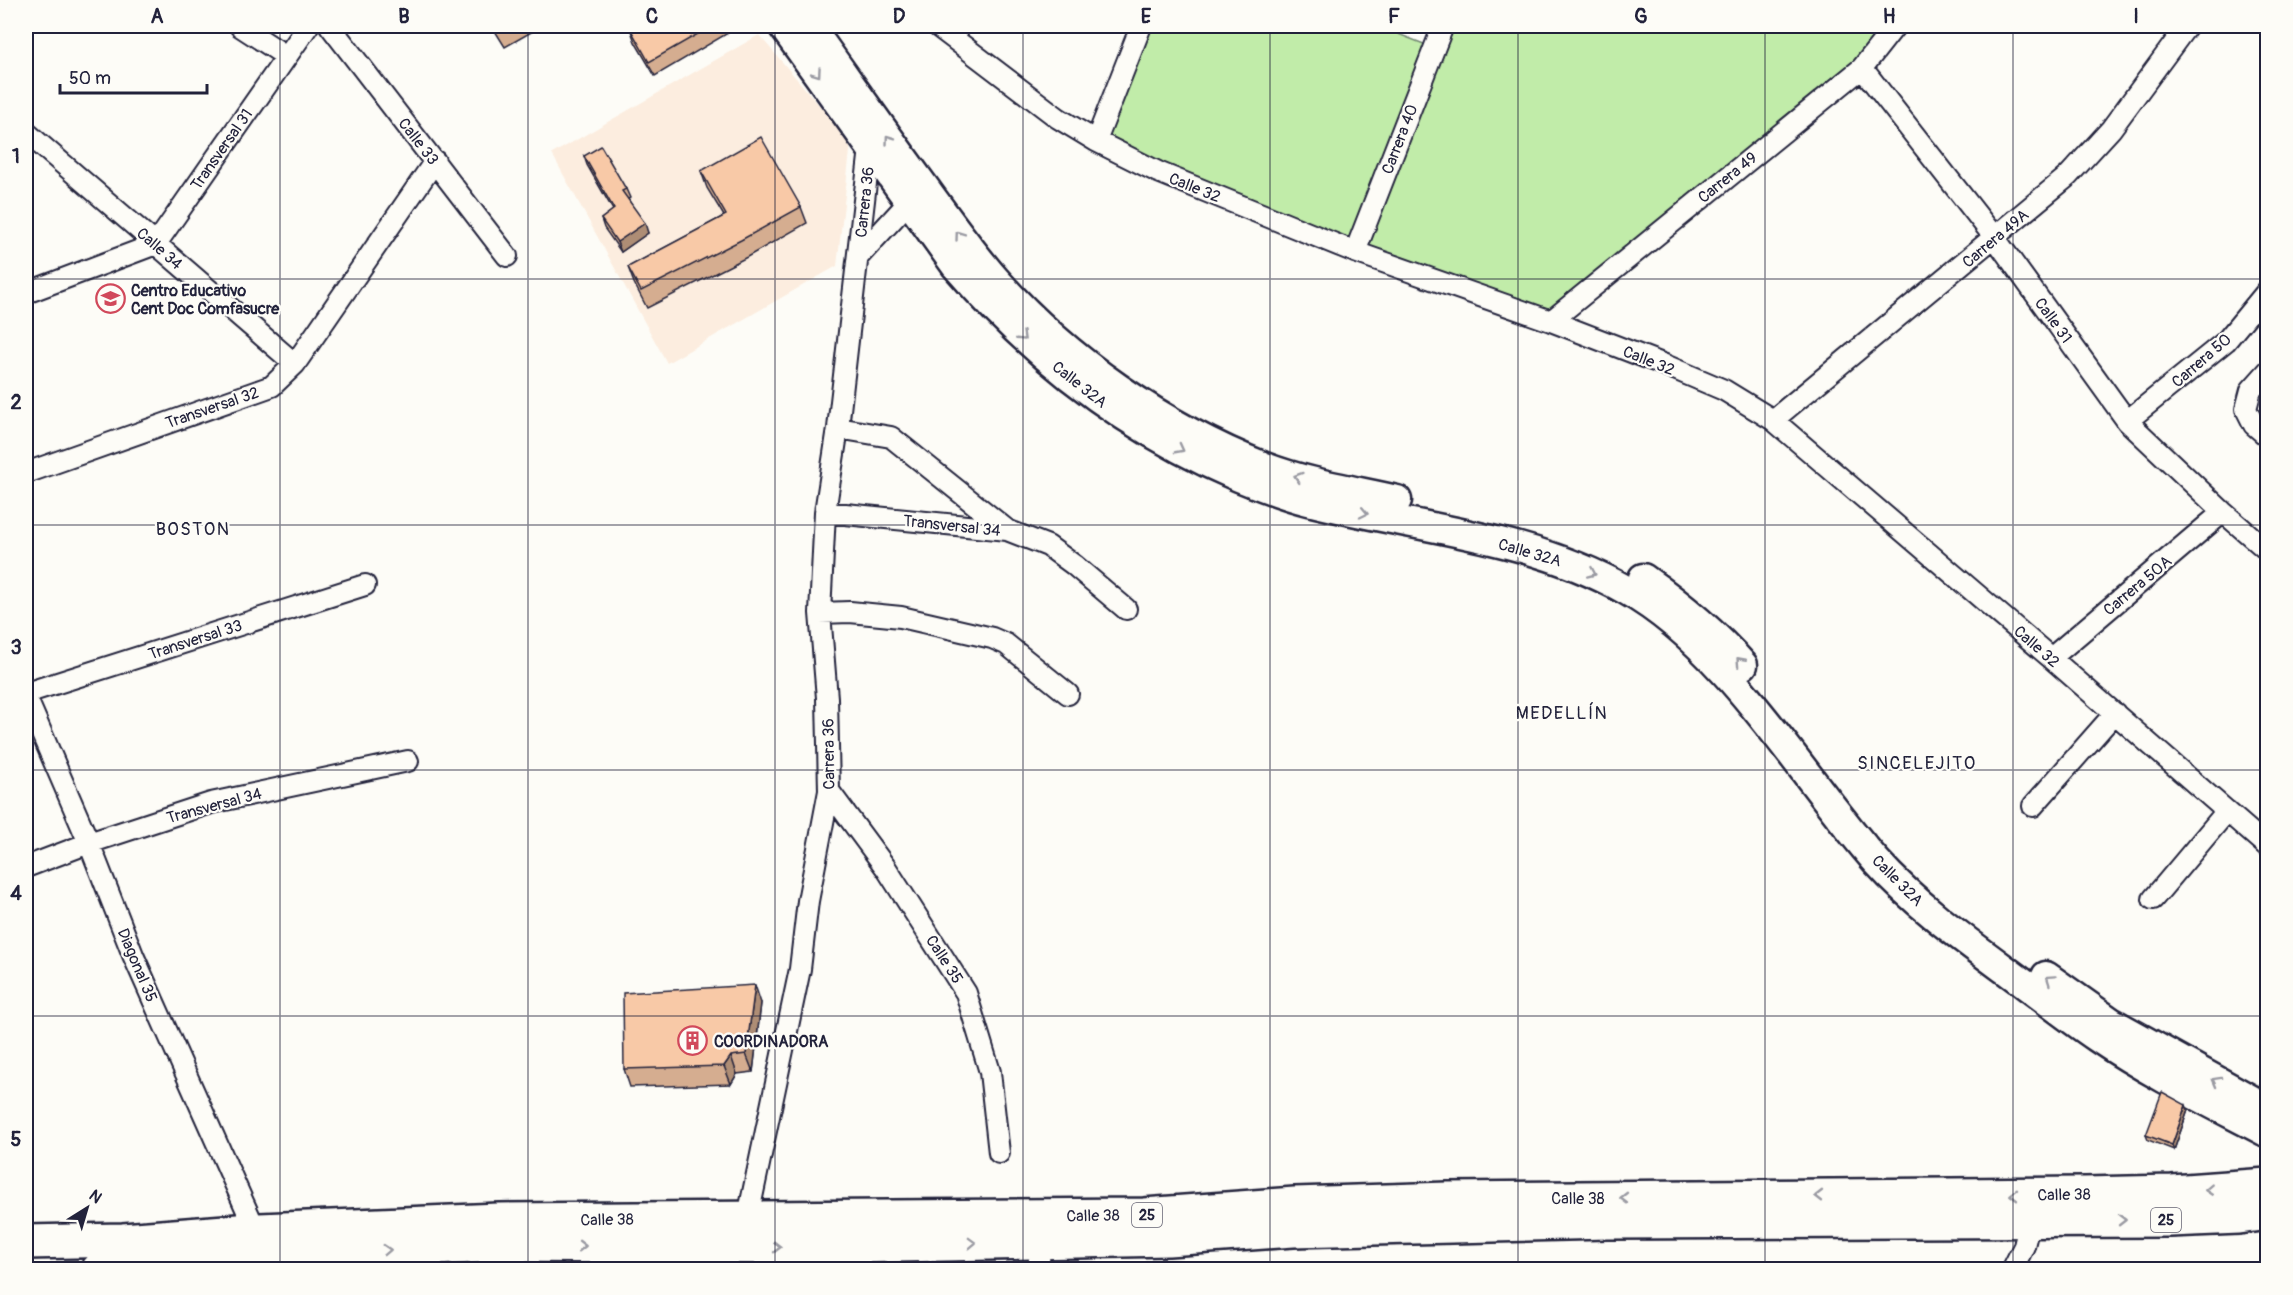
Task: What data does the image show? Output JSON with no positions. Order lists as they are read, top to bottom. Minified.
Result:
{"streets":{"highway":["Calle 38","25"],"main road":["Calle 32A"],"street":["Carrera 40","Calle 33","Transversal 31","Carrera 49","Calle 32","Carrera 36","Carrera 49A","Calle 34","Calle 31","Carrera 50","Transversal 32","Transversal 34","Carrera 50A","Transversal 33","Calle 35","Diagonal 35"]},"crossings":[["Carrera 40","Calle 32"],["Calle 33","Transversal 32"],["Transversal 31","Calle 34"],["Carrera 49","Calle 32"],["Carrera 49","Calle 31"],["Calle 32","Carrera 49A"],["Calle 32","Carrera 50A"],["Carrera 36","Calle 32A"],["Carrera 36","Transversal 34"],["Carrera 36","Calle 35"],["Carrera 36","Calle 38"],["Carrera 49A","Calle 31"],["Calle 34","Transversal 32"],["Calle 31","Carrera 50"],["Calle 31","Carrera 50A"],["Transversal 34","Diagonal 35"],["Transversal 33","Diagonal 35"],["Diagonal 35","Calle 38"]],"districts":["BOSTON","MEDELLÍN","SINCELEJITO"],"places":{"school or university":["Centro Educativo Cent Doc Comfasucre"],"building":["COORDINADORA"]},"scale_bar":"50 m","north":"top right","grid":{"columns":["A","B","C","D","E","F","G","H","I"],"rows":["1","2","3","4","5"]}}
